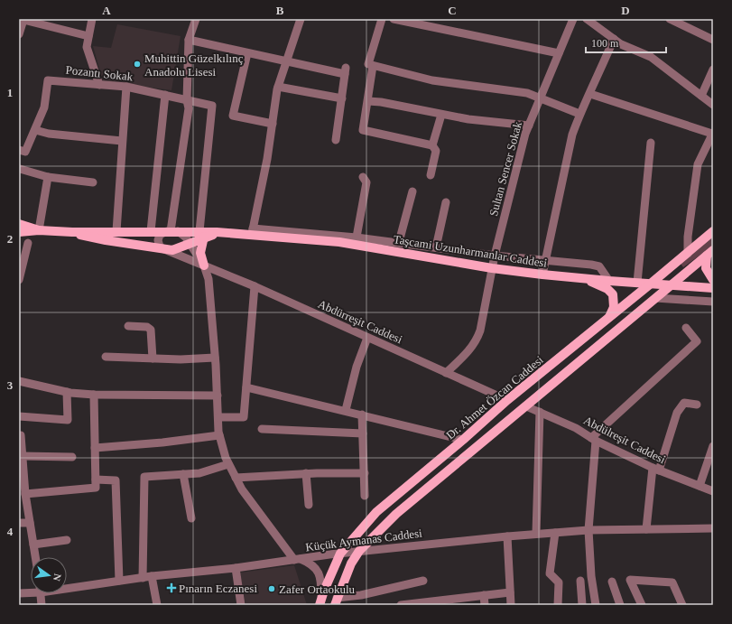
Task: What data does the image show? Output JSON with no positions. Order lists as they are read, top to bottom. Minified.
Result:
{"streets":{"main road":["Taşcami Uzunharmanlar Caddesi","Abdürreşit Caddesi","Dr. Ahmet Özcan Caddesi"],"street":["Pozantı Sokak","Sultan Sencer Sokak","Abdülreşit Caddesi","Küçük Aymanas Caddesi"]},"crossings":[["Pozantı Sokak","Taşcami Uzunharmanlar Caddesi"],["Sultan Sencer Sokak","Taşcami Uzunharmanlar Caddesi"],["Sultan Sencer Sokak","Abdürreşit Caddesi"],["Taşcami Uzunharmanlar Caddesi","Abdürreşit Caddesi"],["Taşcami Uzunharmanlar Caddesi","Dr. Ahmet Özcan Caddesi"],["Abdürreşit Caddesi","Dr. Ahmet Özcan Caddesi"],["Dr. Ahmet Özcan Caddesi","Küçük Aymanas Caddesi"]],"places":{"other":["Muhittin Güzelkılınç Anadolu Lisesi","Zafer Ortaokulu"],"health":["Pınarın Eczanesi"]},"scale_bar":"100 m","north":"right","grid":{"columns":["A","B","C","D"],"rows":["1","2","3","4"]}}
